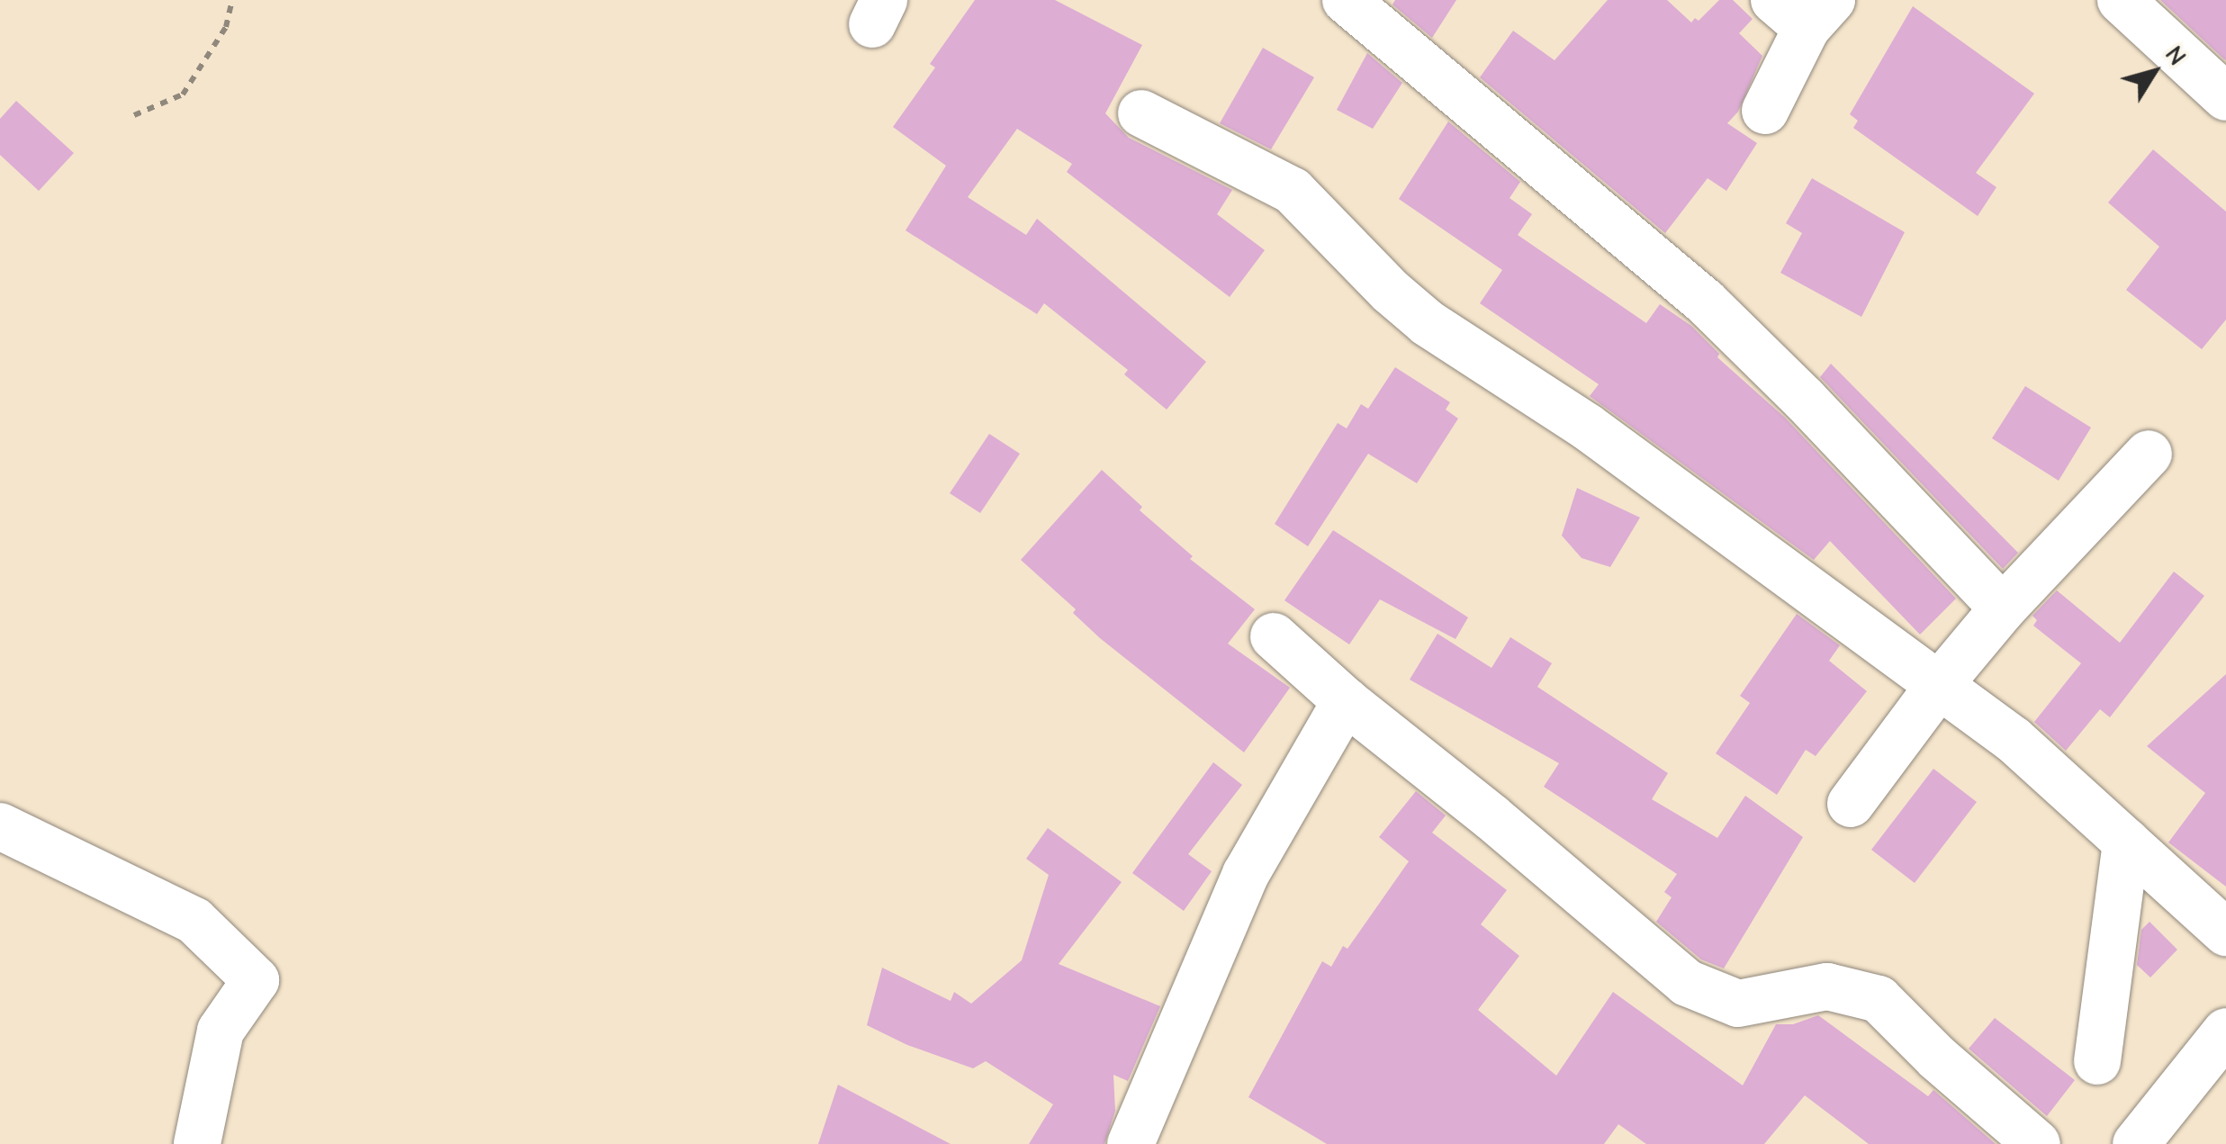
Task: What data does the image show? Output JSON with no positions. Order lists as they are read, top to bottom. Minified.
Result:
{"north":"top right"}
